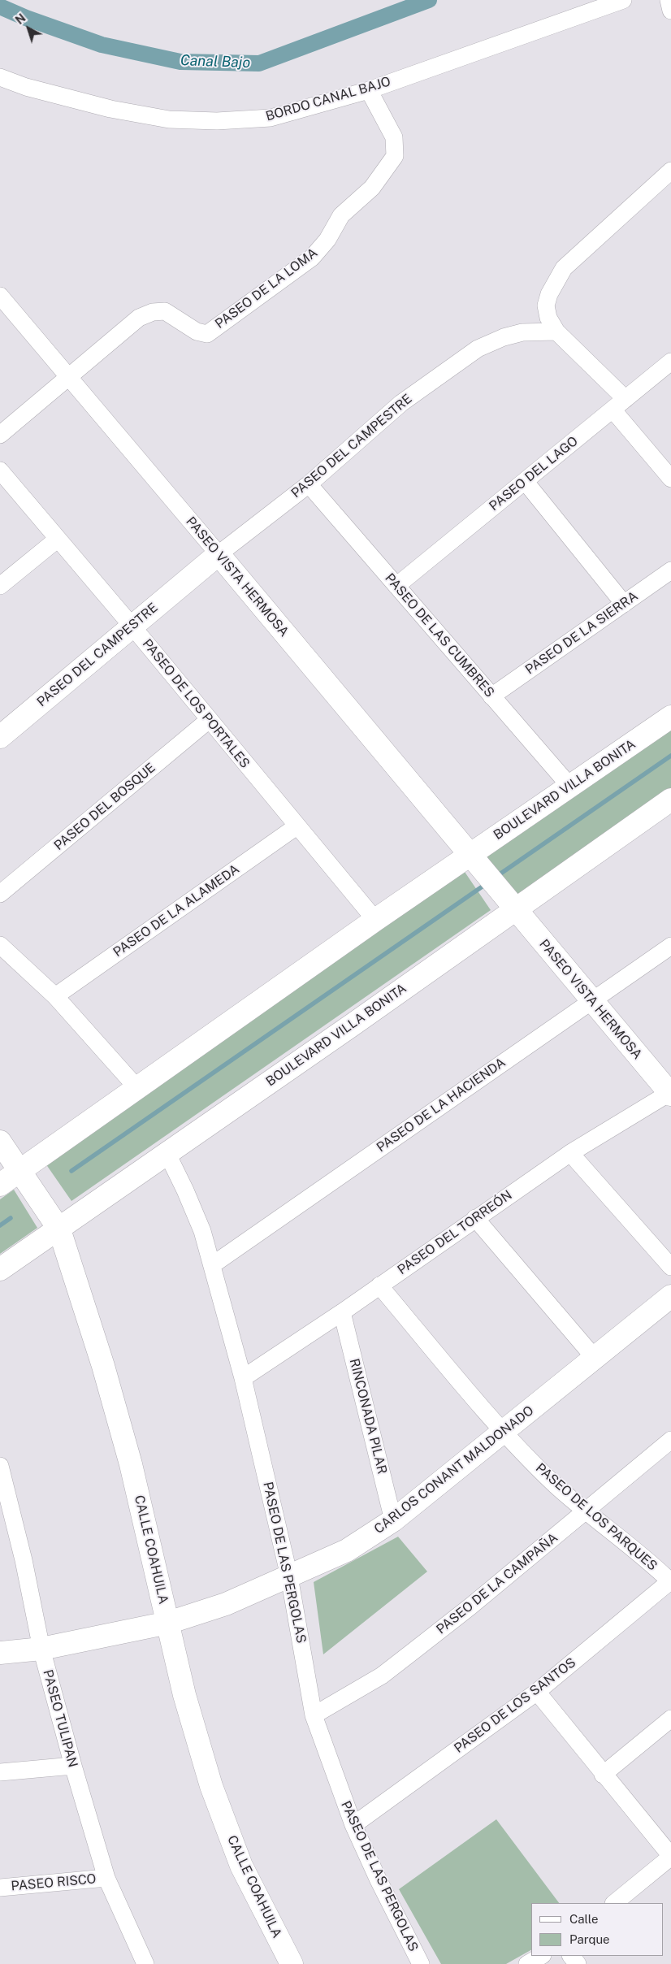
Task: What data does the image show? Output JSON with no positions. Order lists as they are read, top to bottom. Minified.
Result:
{"streets":{"street":["BORDO CANAL BAJO","PASEO DE LA LOMA","PASEO DEL CAMPESTRE","PASEO DEL LAGO","PASEO VISTA HERMOSA","PASEO DE LA SIERRA","PASEO DE LAS CUMBRES","PASEO DE LOS PORTALES","BOULEVARD VILLA BONITA","PASEO DEL BOSQUE","PASEO DE LA ALAMEDA","PASEO DE LA HACIENDA","PASEO DEL TORREÓN","RINCONADA PILAR","CARLOS CONANT MALDONADO","PASEO DE LOS PARQUES","CALLE COAHUILA","PASEO DE LAS PERGOLAS","PASEO DE LA CAMPAÑA","PASEO DE LOS SANTOS","PASEO TULIPAN","PASEO RISCO"]},"crossings":[["BORDO CANAL BAJO","PASEO DE LA LOMA"],["PASEO DE LA LOMA","PASEO VISTA HERMOSA"],["PASEO DEL CAMPESTRE","PASEO VISTA HERMOSA"],["PASEO DEL CAMPESTRE","PASEO DE LAS CUMBRES"],["PASEO DEL CAMPESTRE","PASEO DE LOS PORTALES"],["PASEO DEL LAGO","PASEO DE LAS CUMBRES"],["PASEO VISTA HERMOSA","BOULEVARD VILLA BONITA"],["PASEO VISTA HERMOSA","PASEO DE LA HACIENDA"],["PASEO VISTA HERMOSA","PASEO DEL TORREÓN"],["PASEO DE LA SIERRA","PASEO DE LAS CUMBRES"],["PASEO DE LAS CUMBRES","BOULEVARD VILLA BONITA"],["PASEO DE LOS PORTALES","BOULEVARD VILLA BONITA"],["PASEO DE LOS PORTALES","PASEO DEL BOSQUE"],["PASEO DE LOS PORTALES","PASEO DE LA ALAMEDA"],["BOULEVARD VILLA BONITA","CALLE COAHUILA"],["BOULEVARD VILLA BONITA","PASEO DE LAS PERGOLAS"],["PASEO DE LA HACIENDA","PASEO DE LAS PERGOLAS"],["PASEO DEL TORREÓN","RINCONADA PILAR"],["PASEO DEL TORREÓN","PASEO DE LOS PARQUES"],["PASEO DEL TORREÓN","PASEO DE LAS PERGOLAS"],["RINCONADA PILAR","CARLOS CONANT MALDONADO"],["CARLOS CONANT MALDONADO","PASEO DE LOS PARQUES"],["CARLOS CONANT MALDONADO","CALLE COAHUILA"],["CARLOS CONANT MALDONADO","PASEO DE LAS PERGOLAS"],["CARLOS CONANT MALDONADO","PASEO TULIPAN"],["PASEO DE LOS PARQUES","PASEO DE LA CAMPAÑA"],["PASEO DE LOS PARQUES","PASEO DE LOS SANTOS"],["PASEO DE LAS PERGOLAS","PASEO DE LA CAMPAÑA"],["PASEO DE LAS PERGOLAS","PASEO DE LOS SANTOS"],["PASEO TULIPAN","PASEO RISCO"]],"water":["Canal Bajo"],"legend":["Calle","Parque"],"north":"top left"}
